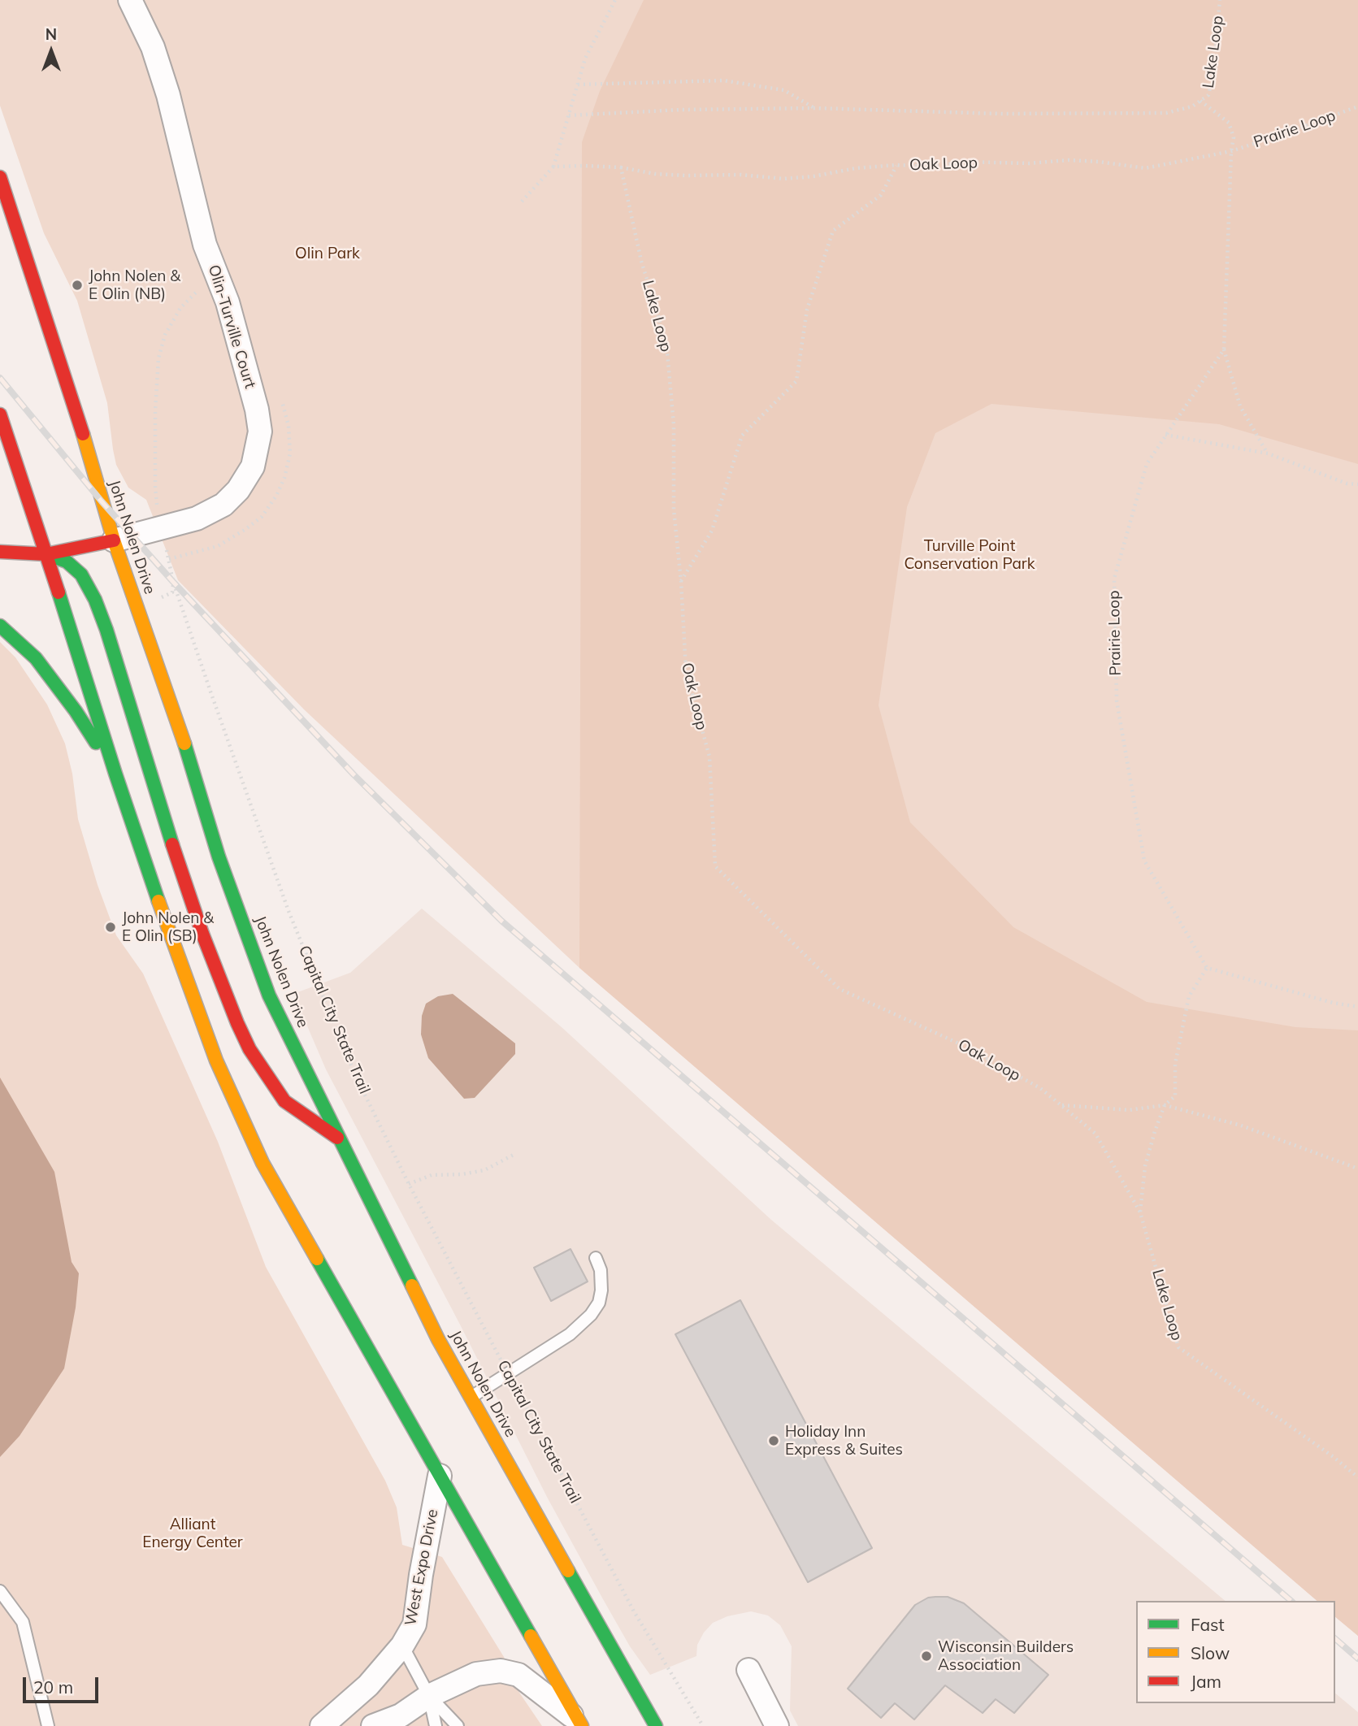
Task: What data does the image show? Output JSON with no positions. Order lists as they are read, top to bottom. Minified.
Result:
{"streets":{"main road":["John Nolen Drive"],"street":["Olin-Turville Court","West Expo Drive"],"path":["Lake Loop","Prairie Loop","Oak Loop","Capital City State Trail"]},"crossings":[["Lake Loop","Prairie Loop"],["Lake Loop","Oak Loop"],["Prairie Loop","Oak Loop"],["Olin-Turville Court","John Nolen Drive"],["Olin-Turville Court","Capital City State Trail"]],"parks":["Olin Park","Turville Point Conservation Park","Alliant Energy Center"],"places":["John Nolen & E Olin (NB)","John Nolen & E Olin (SB)","Holiday Inn Express & Suites","Wisconsin Builders Association"],"legend":["Fast","Slow","Jam"],"scale_bar":"20 m","north":"top"}
